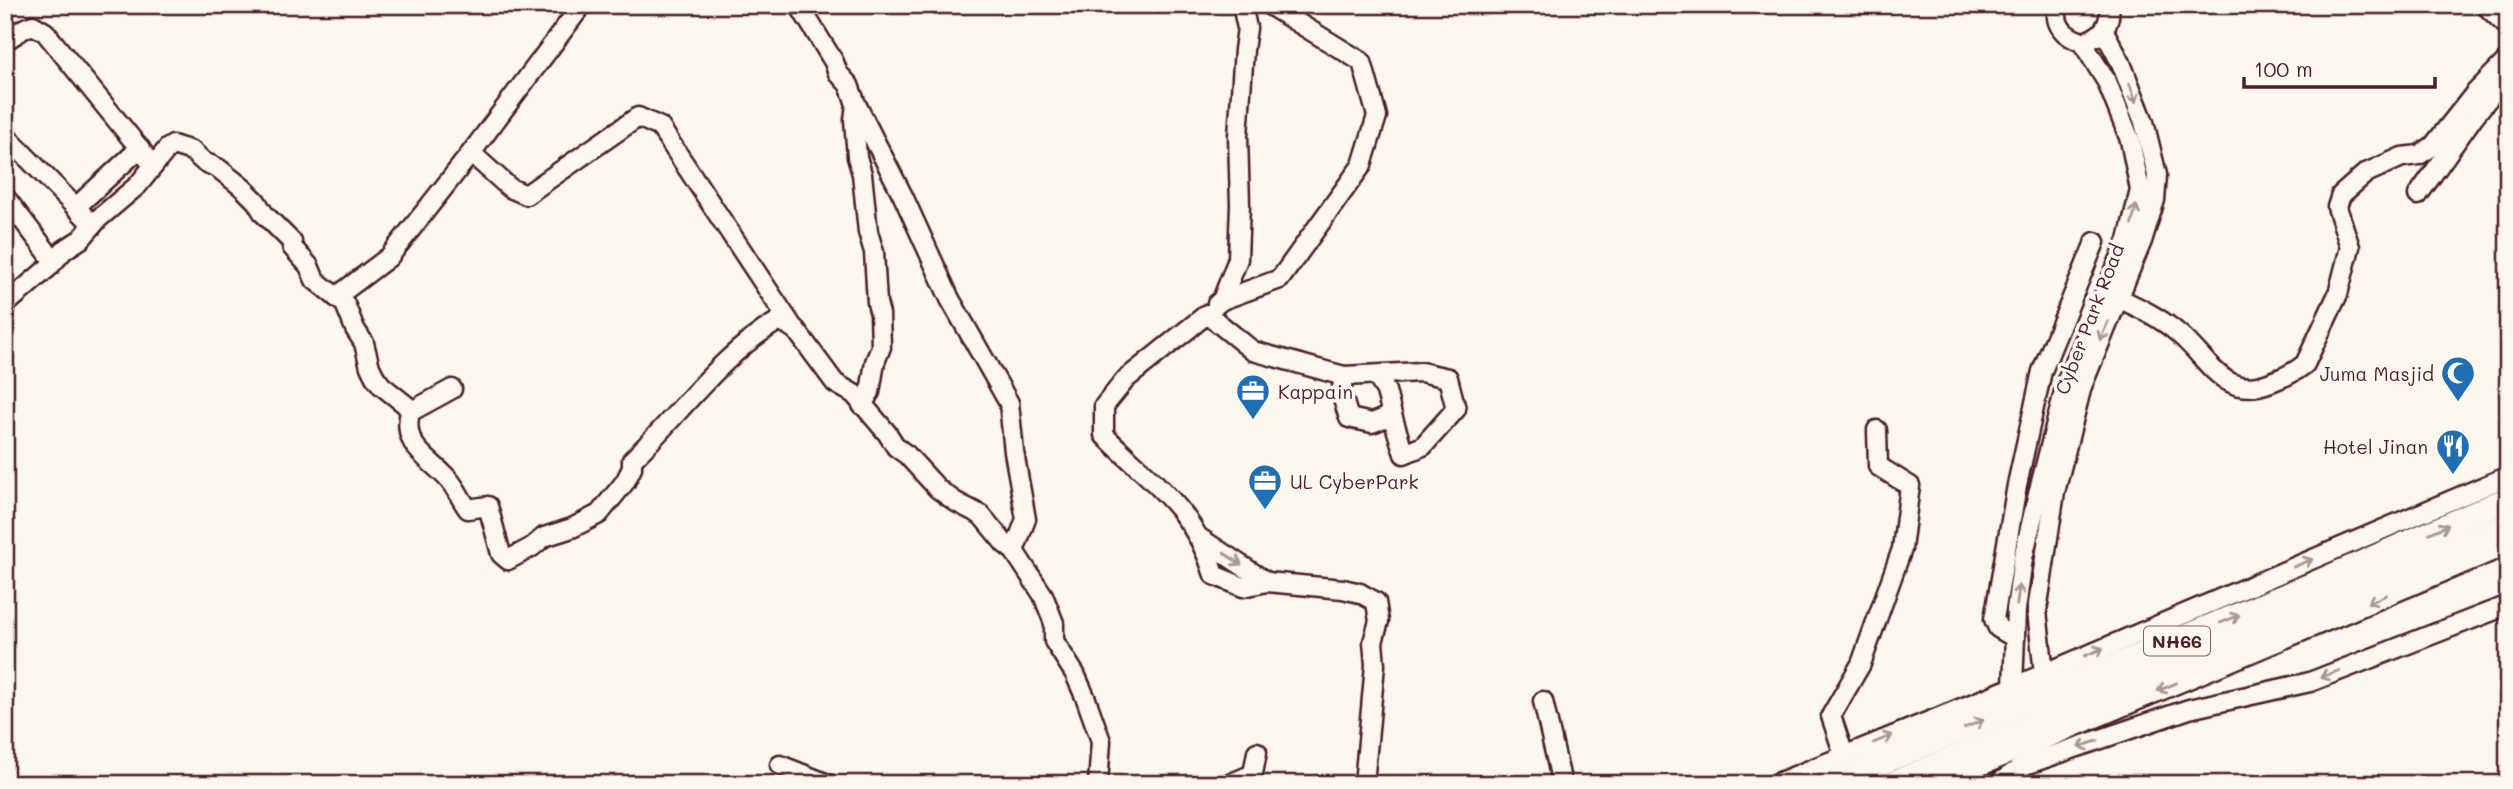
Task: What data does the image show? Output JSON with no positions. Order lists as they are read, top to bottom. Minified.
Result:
{"streets":{"highway":["NH66"],"street":["Cyber Park Road"]},"places":{"mosque":["Juma Masjid"],"office":["Kappain","UL CyberPark"],"restaurant":["Hotel Jinan"]},"scale_bar":"100 m"}
